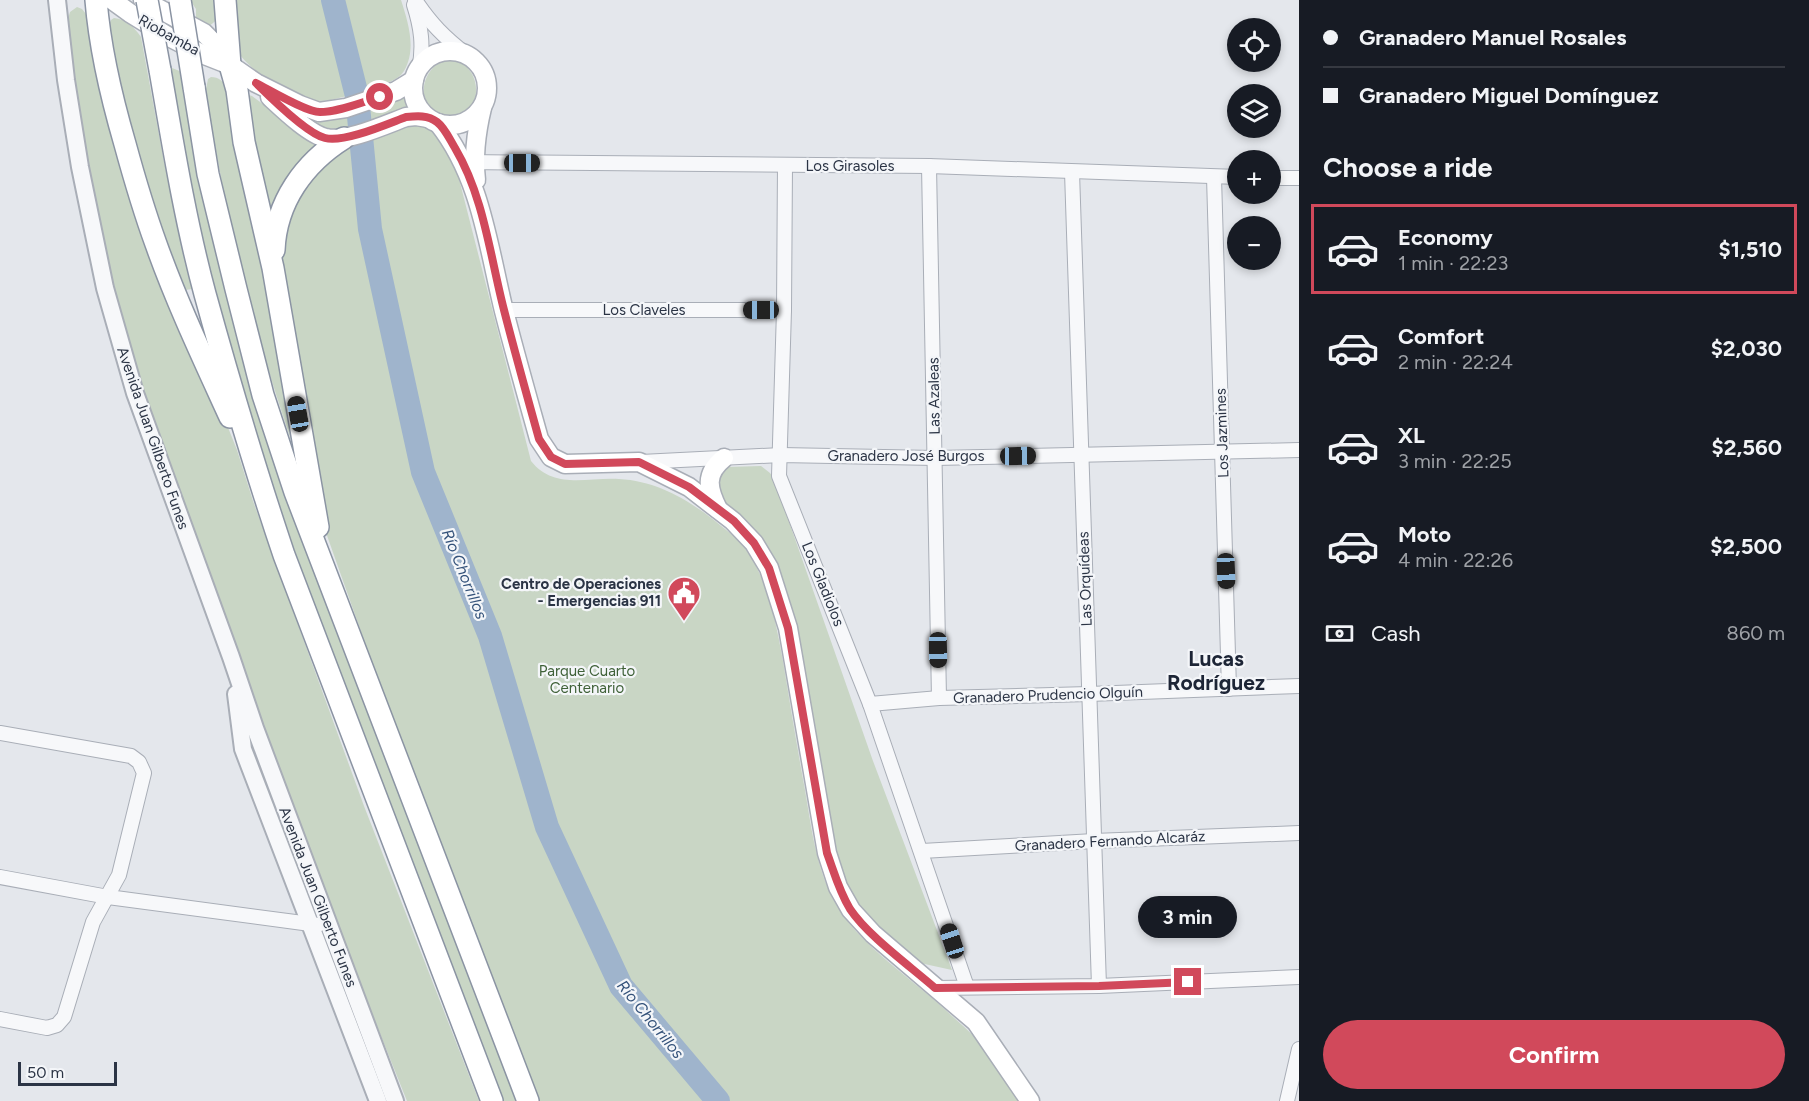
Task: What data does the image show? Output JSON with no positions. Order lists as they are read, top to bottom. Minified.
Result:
{"streets":{"main road":["Riobamba","Granadero José Burgos"],"street":["Los Girasoles","Los Claveles","Las Azaleas","Los Jazmines","Avenida Juan Gilberto Funes","Las Orquídeas","Los Gladiolos","Granadero Prudencio Olguín","Granadero Fernando Alcaráz"]},"crossings":[["Los Girasoles","Las Azaleas"],["Los Girasoles","Los Jazmines"],["Los Girasoles","Las Orquídeas"],["Los Girasoles","Los Gladiolos"],["Los Claveles","Granadero José Burgos"],["Los Claveles","Los Gladiolos"],["Las Azaleas","Granadero José Burgos"],["Las Azaleas","Granadero Prudencio Olguín"],["Los Jazmines","Granadero José Burgos"],["Los Jazmines","Granadero Prudencio Olguín"],["Granadero José Burgos","Las Orquídeas"],["Granadero José Burgos","Los Gladiolos"],["Las Orquídeas","Granadero Prudencio Olguín"],["Las Orquídeas","Granadero Fernando Alcaráz"],["Los Gladiolos","Granadero Prudencio Olguín"],["Los Gladiolos","Granadero Fernando Alcaráz"]],"districts":["Lucas Rodríguez"],"water":["Río Chorrillos"],"parks":["Parque Cuarto Centenario"],"places":{"public building":["Centro de Operaciones - Emergencias 911"]},"scale_bar":"50 m","page":{"banner":["Granadero Manuel Rosales","Granadero Miguel Domínguez"],"map_buttons":["+","−"],"heading":"Choose a ride","list":[{"name":"Economy","note":"1 min · 22:23","value":"$1,510"},{"name":"Comfort","note":"2 min · 22:24","value":"$2,030"},{"name":"XL","note":"3 min · 22:25","value":"$2,560"},{"name":"Moto","note":"4 min · 22:26","value":"$2,500"}],"pay":["Cash","860 m"],"bubble":"3 min","buttons":"Confirm","scale":"50 m"}}
